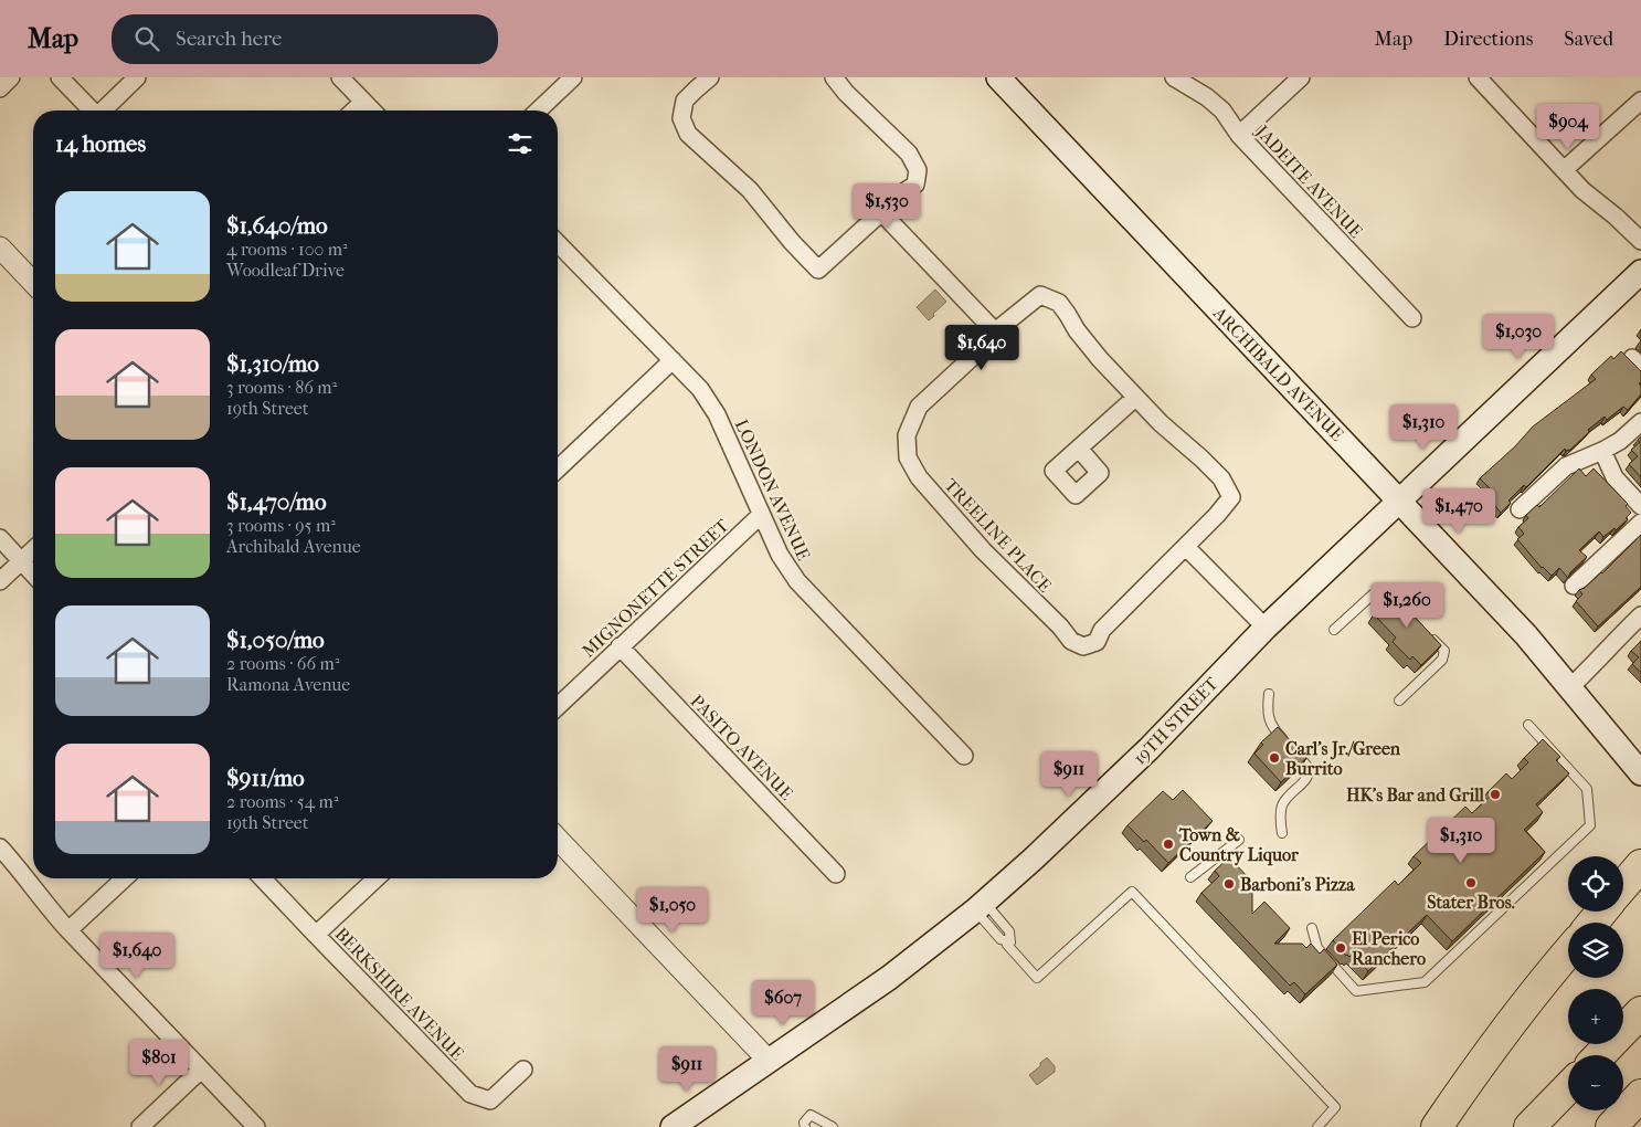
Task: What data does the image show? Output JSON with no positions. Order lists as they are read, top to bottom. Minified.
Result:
{"streets":{"main road":["ARCHIBALD AVENUE","19TH STREET"],"street":["JADEITE AVENUE","LONDON AVENUE","TREELINE PLACE","MIGNONETTE STREET","PASITO AVENUE","BERKSHIRE AVENUE"]},"crossings":[["ARCHIBALD AVENUE","19TH STREET"],["LONDON AVENUE","MIGNONETTE STREET"],["MIGNONETTE STREET","PASITO AVENUE"]],"places":["Carl's Jr./Green Burrito","HK's Bar and Grill","Town & Country Liquor","Stater Bros.","Barboni's Pizza","El Perico Ranchero"],"page":{"header":"Map","search":"Search here","nav":["Map","Directions","Saved"],"price":["$904","$1,530","$1,030","$1,640","$1,310","$1,470","$1,260","$911","$1,310","$1,050","$1,640","$607","$801","$911"],"heading":"14 homes","list":[{"name":"$1,640/mo","note":"4 rooms · 100 m² · Woodleaf Drive"},{"name":"$1,310/mo","note":"3 rooms · 86 m² · 19th Street"},{"name":"$1,470/mo","note":"3 rooms · 95 m² · Archibald Avenue"},{"name":"$1,050/mo","note":"2 rooms · 66 m² · Ramona Avenue"},{"name":"$911/mo","note":"2 rooms · 54 m² · 19th Street"}],"map_buttons":["+","−"]}}
